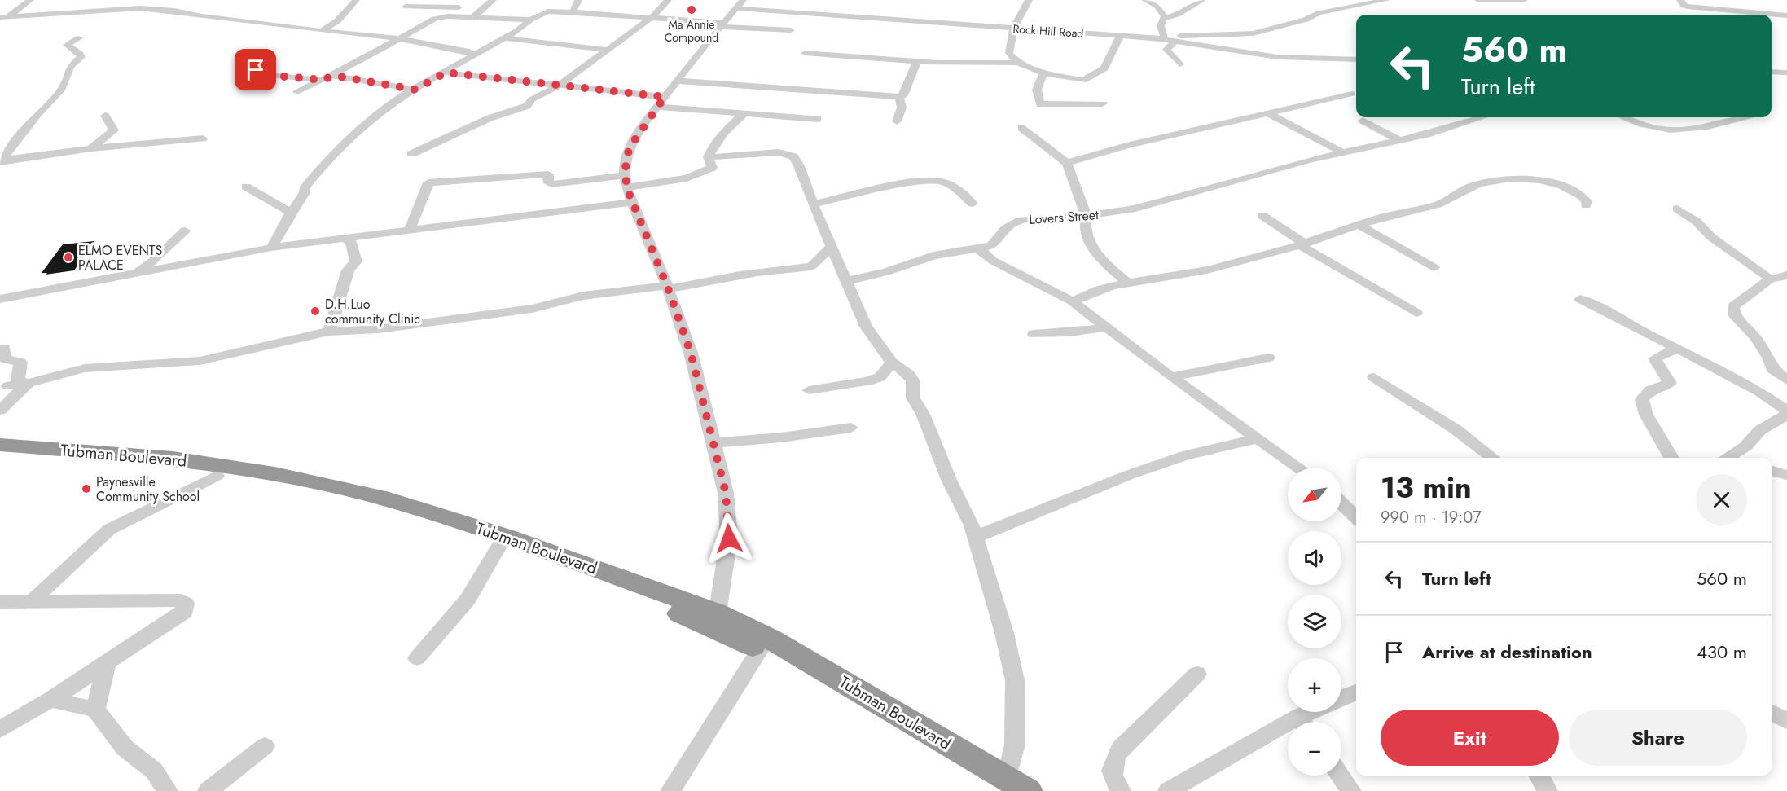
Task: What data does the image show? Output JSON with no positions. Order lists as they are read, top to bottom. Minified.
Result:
{"streets":{"highway":["Tubman Boulevard"],"street":["Rock Hill Road","Lovers Street"]},"places":["Ma Annie Compound","ELMO EVENTS PALACE","D.H.Luo community Clinic","Paynesville Community School"],"north":"bottom left","page":{"turn":["560 m","Turn left"],"heading":["13 min","990 m · 19:07"],"map_buttons":["+","−"],"list":[{"name":"Turn left","value":"560 m"},{"name":"Arrive at destination","value":"430 m"}],"buttons":["Exit","Share"]}}
